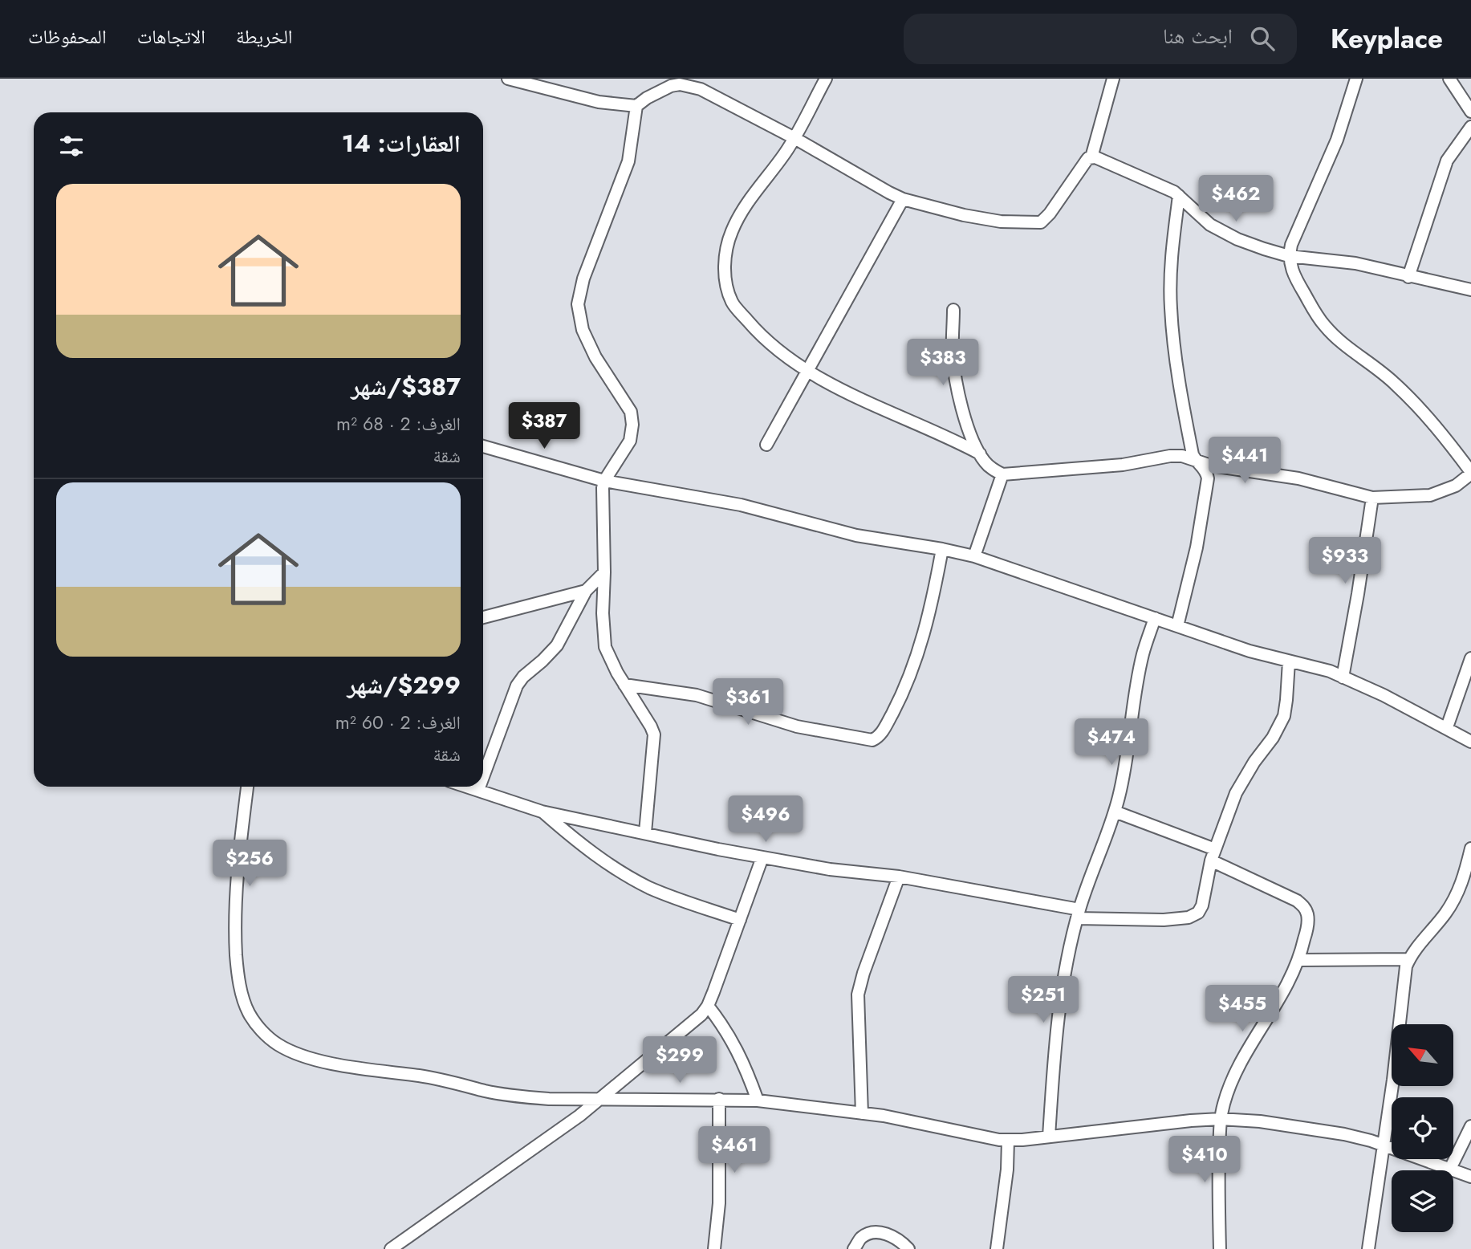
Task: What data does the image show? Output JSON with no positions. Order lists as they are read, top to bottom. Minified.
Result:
{"north":"top left","page":{"header":"Keyplace","search":"ابحث هنا","nav":["الخريطة","الاتجاهات","المحفوظات"],"heading":"العقارات: 14","price":["$462","$383","$387","$441","$933","$361","$474","$496","$256","$251","$455","$299","$461","$410"],"list":[{"name":"$387/شهر","note":"الغرف: 2 · 68 m² · شقة"},{"name":"$299/شهر","note":"الغرف: 2 · 60 m² · شقة"}]}}
